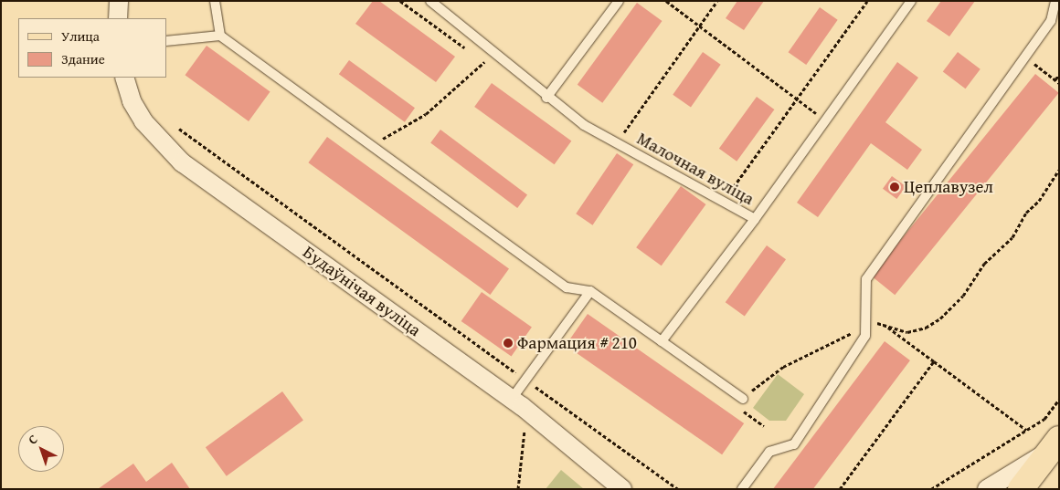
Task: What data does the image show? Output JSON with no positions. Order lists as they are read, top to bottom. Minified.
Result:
{"streets":{"street":["Будаўнічая вуліца"],"lane":["Малочная вуліца"]},"places":["Цеплавузел","Фармация # 210"],"legend":["Улица","Здание"],"north":"top left"}
